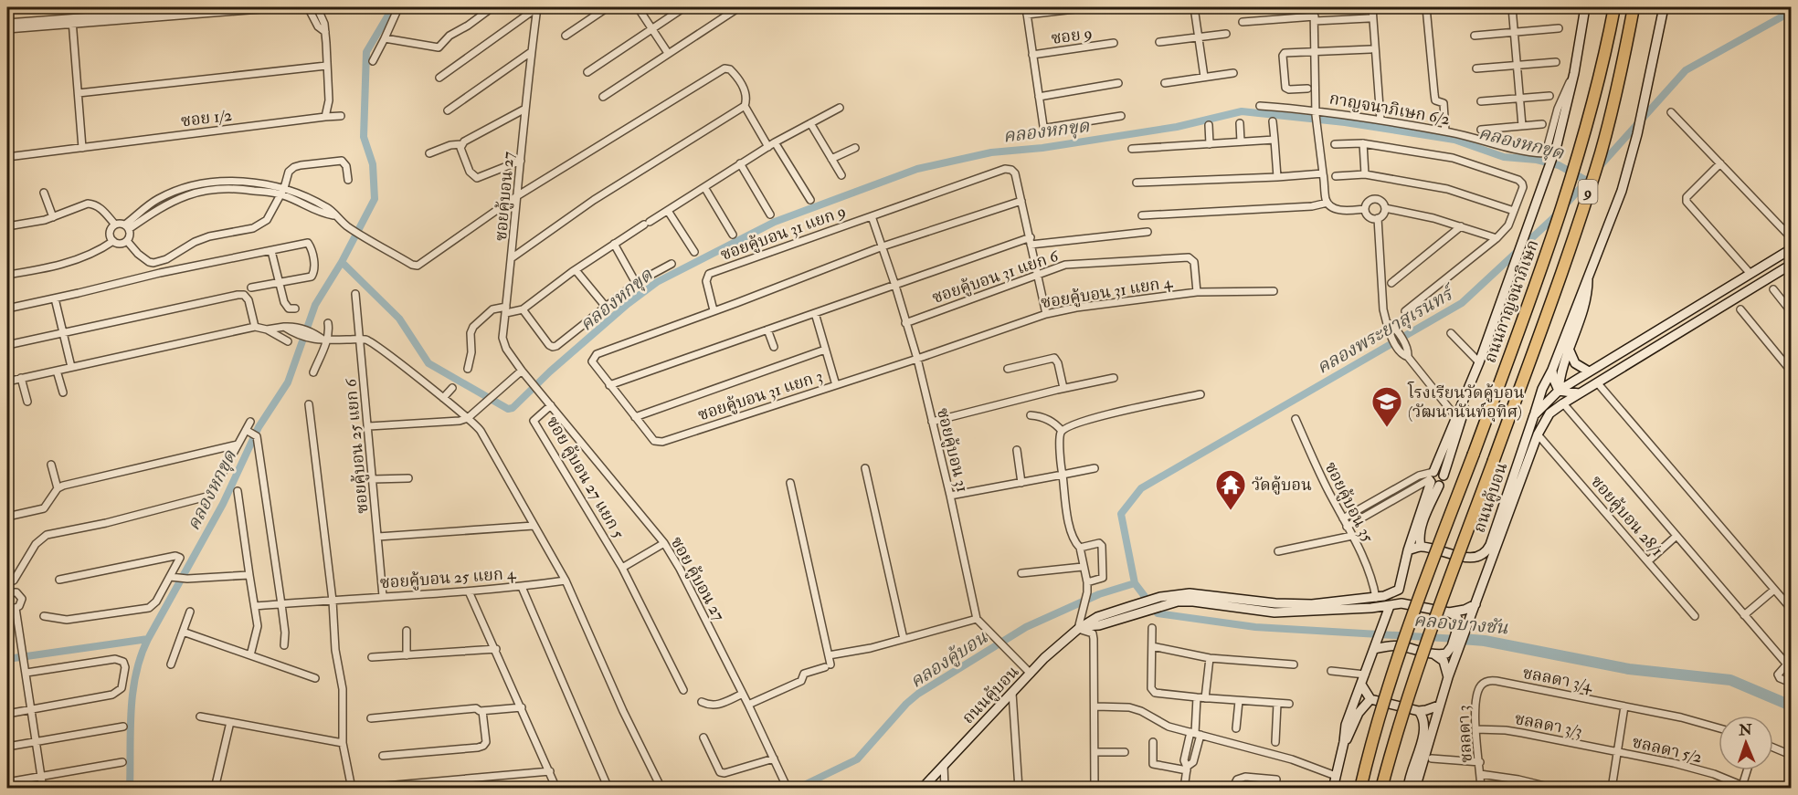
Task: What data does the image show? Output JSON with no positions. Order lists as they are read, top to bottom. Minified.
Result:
{"streets":{"highway":["9","ถนนกาญจนาภิเษก"],"main road":["ถนนคู้บอน"],"street":["ซอย 9","กาญจนาภิเษก 6/2","ซอย 1/2","ซอยคู้บอน 27","ซอยคู้บอน 31 แยก 9","ซอยคู้บอน 31 แยก 6","ซอยคู้บอน 31 แยก 4","ซอยคู้บอน 31 แยก 3","ซอยคู้บอน 25 แยก 6","ซอยคู้บอน 31","ซอย คู้บอน 27 แยก 5","ซอยคู้บอน 35","ซอยคู้บอน 28/1","ซอยคู้บอน 25 แยก 4","ซอย คู้บอน 27","ชลลดา 3/4","ชลลดา 3/3","ชลลดา 3","ชลลดา 5/2"]},"crossings":[["ซอยคู้บอน 27","ซอย คู้บอน 27"],["ซอยคู้บอน 31 แยก 9","ซอยคู้บอน 31 แยก 3"],["ซอยคู้บอน 31 แยก 9","ซอยคู้บอน 31"],["ซอยคู้บอน 31 แยก 6","ซอยคู้บอน 31 แยก 4"],["ซอยคู้บอน 31 แยก 6","ซอยคู้บอน 31"],["ซอยคู้บอน 31 แยก 4","ซอยคู้บอน 31 แยก 3"],["ซอยคู้บอน 31 แยก 4","ซอยคู้บอน 31"],["ซอยคู้บอน 31 แยก 3","ซอยคู้บอน 31"],["ซอยคู้บอน 25 แยก 6","ซอยคู้บอน 25 แยก 4"],["ซอย คู้บอน 27 แยก 5","ซอย คู้บอน 27"],["ถนนคู้บอน","ซอยคู้บอน 35"],["ถนนคู้บอน","ซอยคู้บอน 28/1"],["ชลลดา 3/4","ชลลดา 3"],["ชลลดา 3/3","ชลลดา 3"],["ชลลดา 3/3","ชลลดา 5/2"]],"water":["คลองหกขุด","คลองพระยาสุเรนทร์","คลองบางชัน","คลองคู้บอน"],"places":{"school or university":["โรงเรียนวัดคู้บอน (วัฒนานันท์อุทิศ)"],"temple":["วัดคู้บอน"]},"north":"top"}
